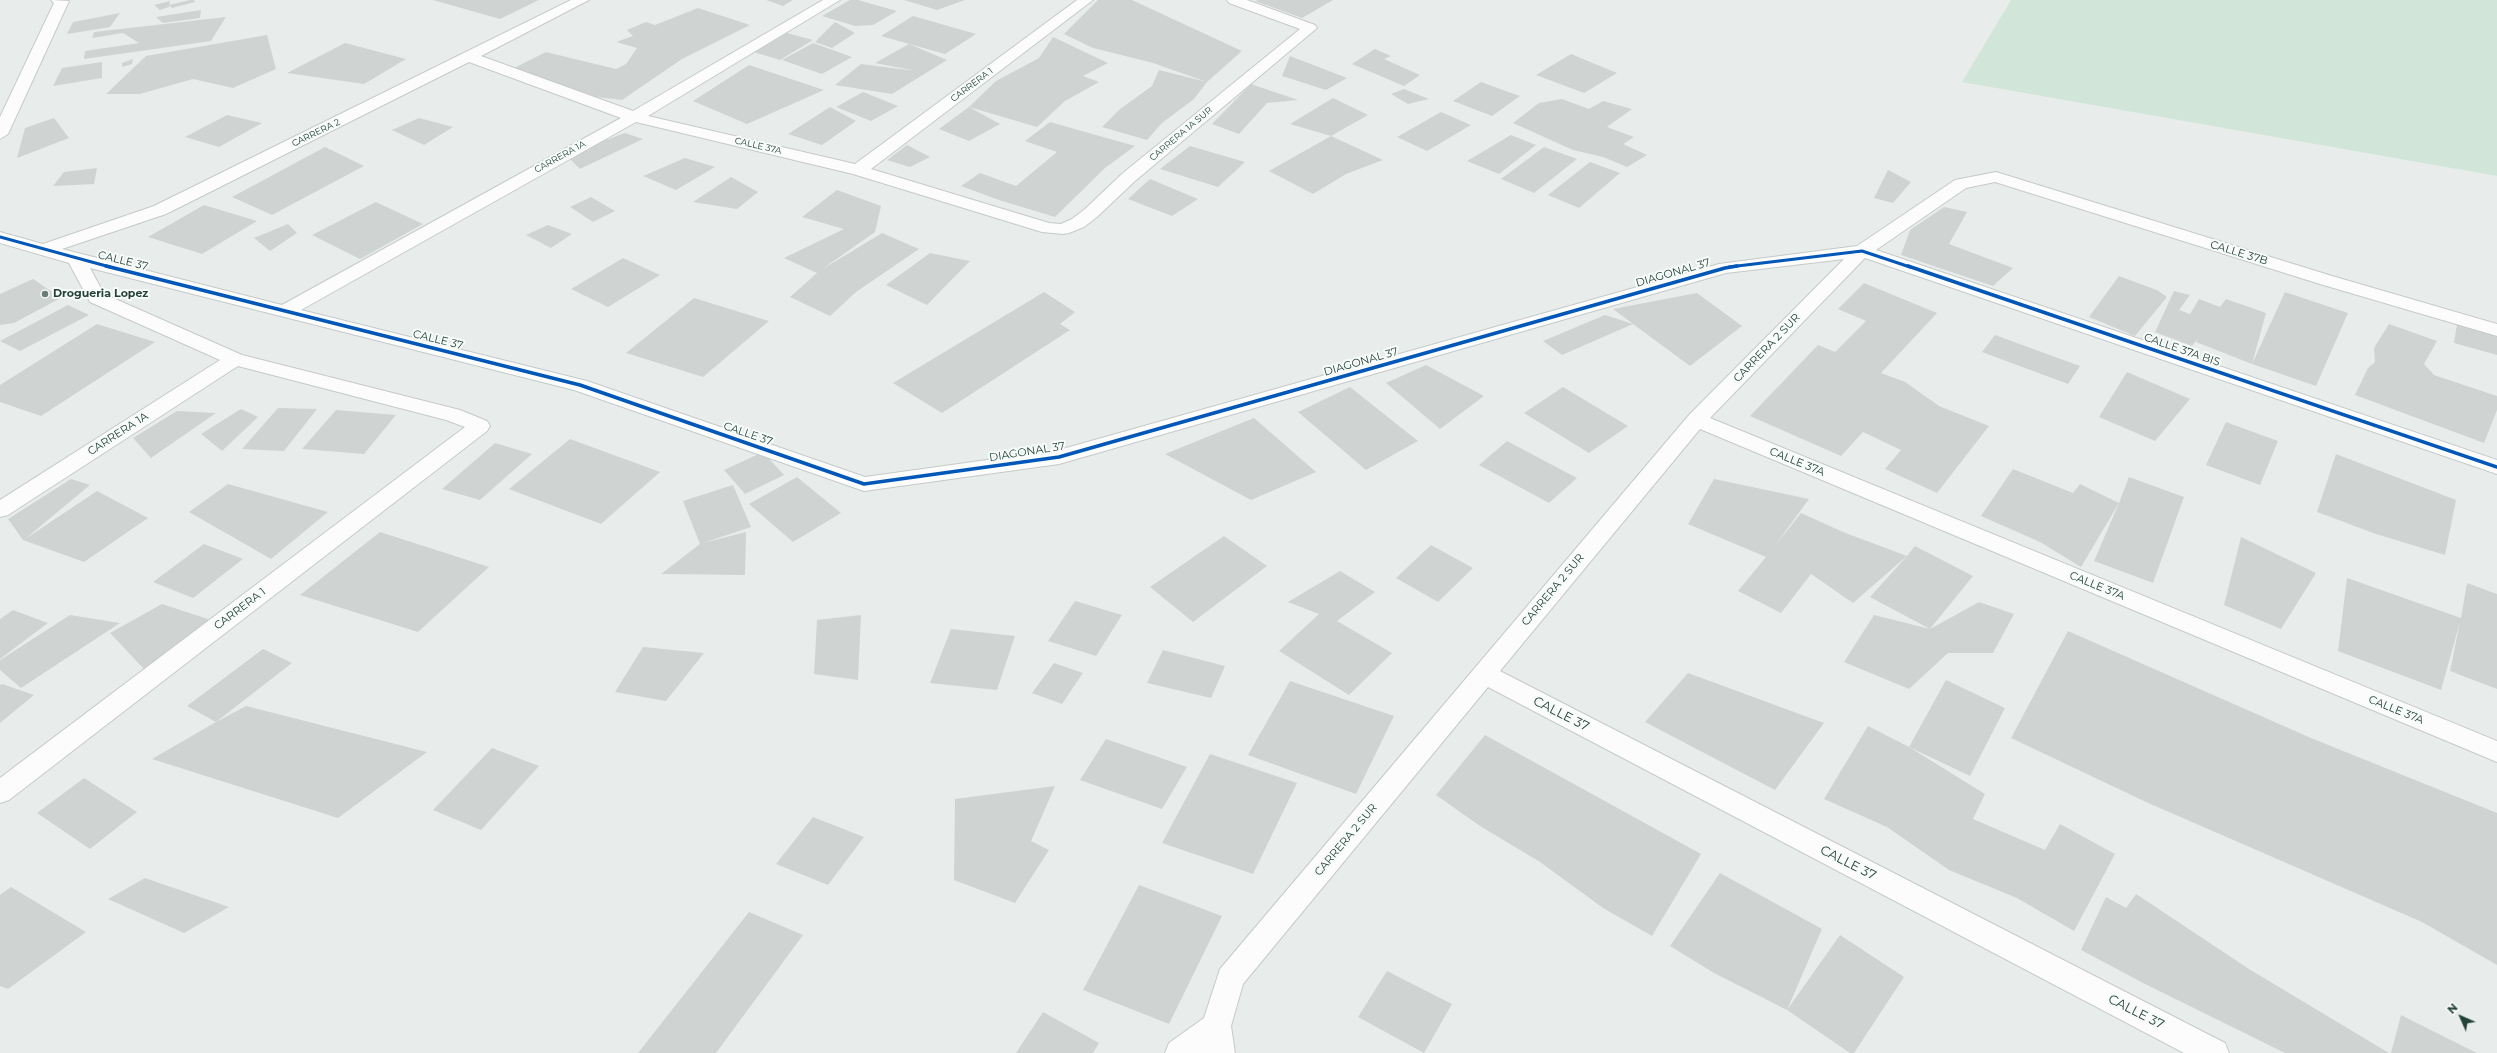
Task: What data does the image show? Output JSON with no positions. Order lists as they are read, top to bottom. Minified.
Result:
{"streets":{"street":["CARRERA 1","CARRERA 2","CARRERA 1A SUR","CALLE 37A","CARRERA 1A","CALLE 37B","CALLE 37","DIAGONAL 37","CARRERA 2 SUR","CALLE 37A BIS"]},"crossings":[["CARRERA 1","CALLE 37A"],["CARRERA 1","CARRERA 1A"],["CARRERA 2","CALLE 37A"],["CARRERA 2","CALLE 37"],["CARRERA 1A SUR","CALLE 37A"],["CALLE 37A","CARRERA 1A"],["CALLE 37A","CARRERA 2 SUR"],["CARRERA 1A","CALLE 37"],["CALLE 37B","CARRERA 2 SUR"],["CALLE 37","DIAGONAL 37"],["CALLE 37","CARRERA 2 SUR"],["DIAGONAL 37","CARRERA 2 SUR"],["DIAGONAL 37","CALLE 37A BIS"],["CARRERA 2 SUR","CALLE 37A BIS"]],"places":["Drogueria Lopez"],"north":"top left"}
